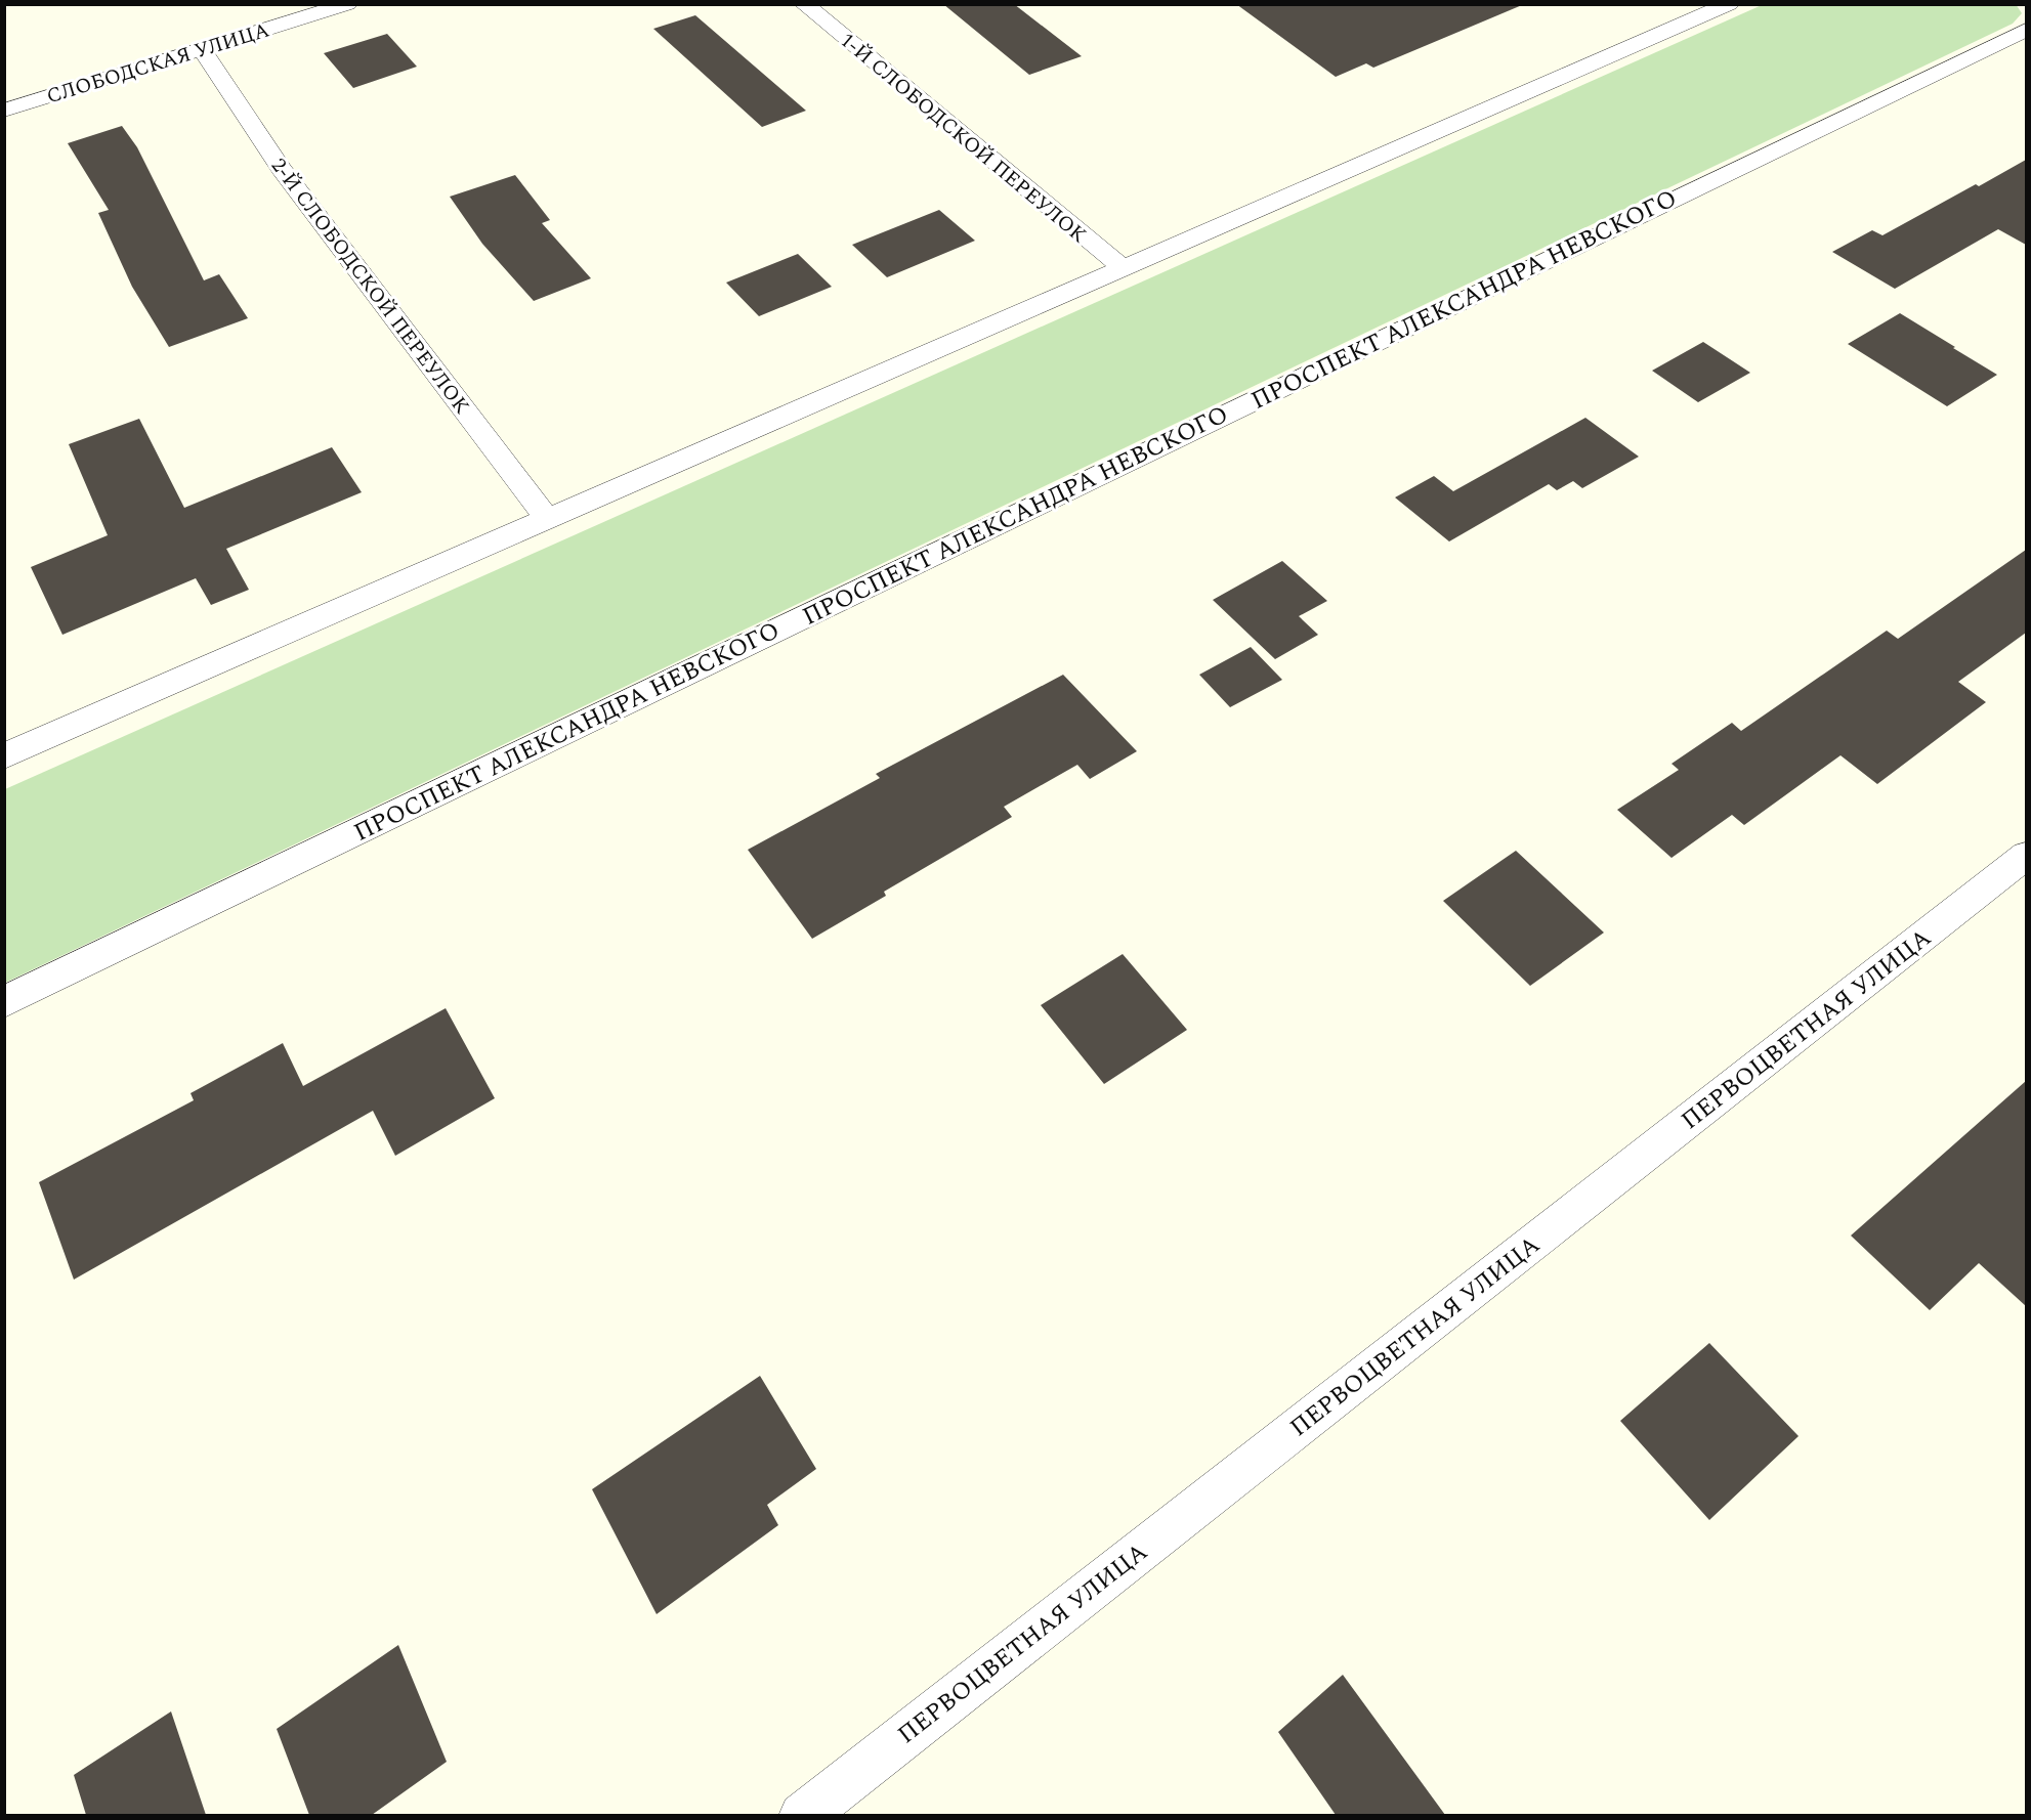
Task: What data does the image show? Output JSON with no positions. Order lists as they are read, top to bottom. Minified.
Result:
{"streets":{"street":["СЛОБОДСКАЯ УЛИЦА","1-Й СЛОБОДСКОЙ ПЕРЕУЛОК","2-Й СЛОБОДСКОЙ ПЕРЕУЛОК","ПРОСПЕКТ АЛЕКСАНДРА НЕВСКОГО","ПЕРВОЦВЕТНАЯ УЛИЦА"]},"crossings":[["СЛОБОДСКАЯ УЛИЦА","2-Й СЛОБОДСКОЙ ПЕРЕУЛОК"]]}
